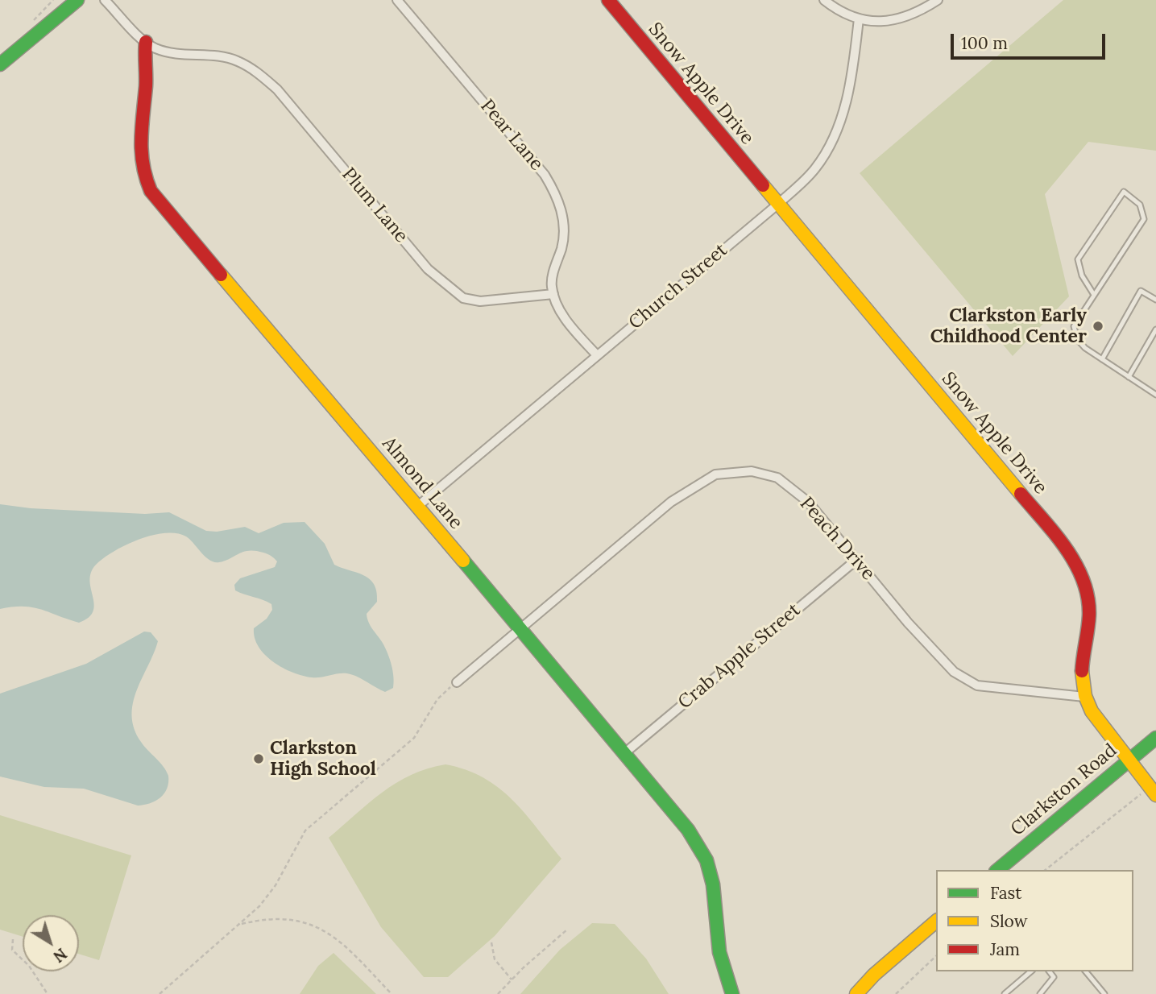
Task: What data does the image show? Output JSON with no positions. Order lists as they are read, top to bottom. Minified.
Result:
{"streets":{"street":["Snow Apple Drive","Pear Lane","Plum Lane","Church Street","Almond Lane","Peach Drive","Crab Apple Street","Clarkston Road"]},"crossings":[["Snow Apple Drive","Church Street"],["Snow Apple Drive","Peach Drive"],["Snow Apple Drive","Clarkston Road"],["Pear Lane","Plum Lane"],["Plum Lane","Almond Lane"],["Church Street","Almond Lane"],["Almond Lane","Peach Drive"],["Almond Lane","Crab Apple Street"],["Peach Drive","Crab Apple Street"]],"places":["Clarkston Early Childhood Center","Clarkston High School"],"legend":["Fast","Slow","Jam"],"scale_bar":"100 m","north":"bottom right"}
